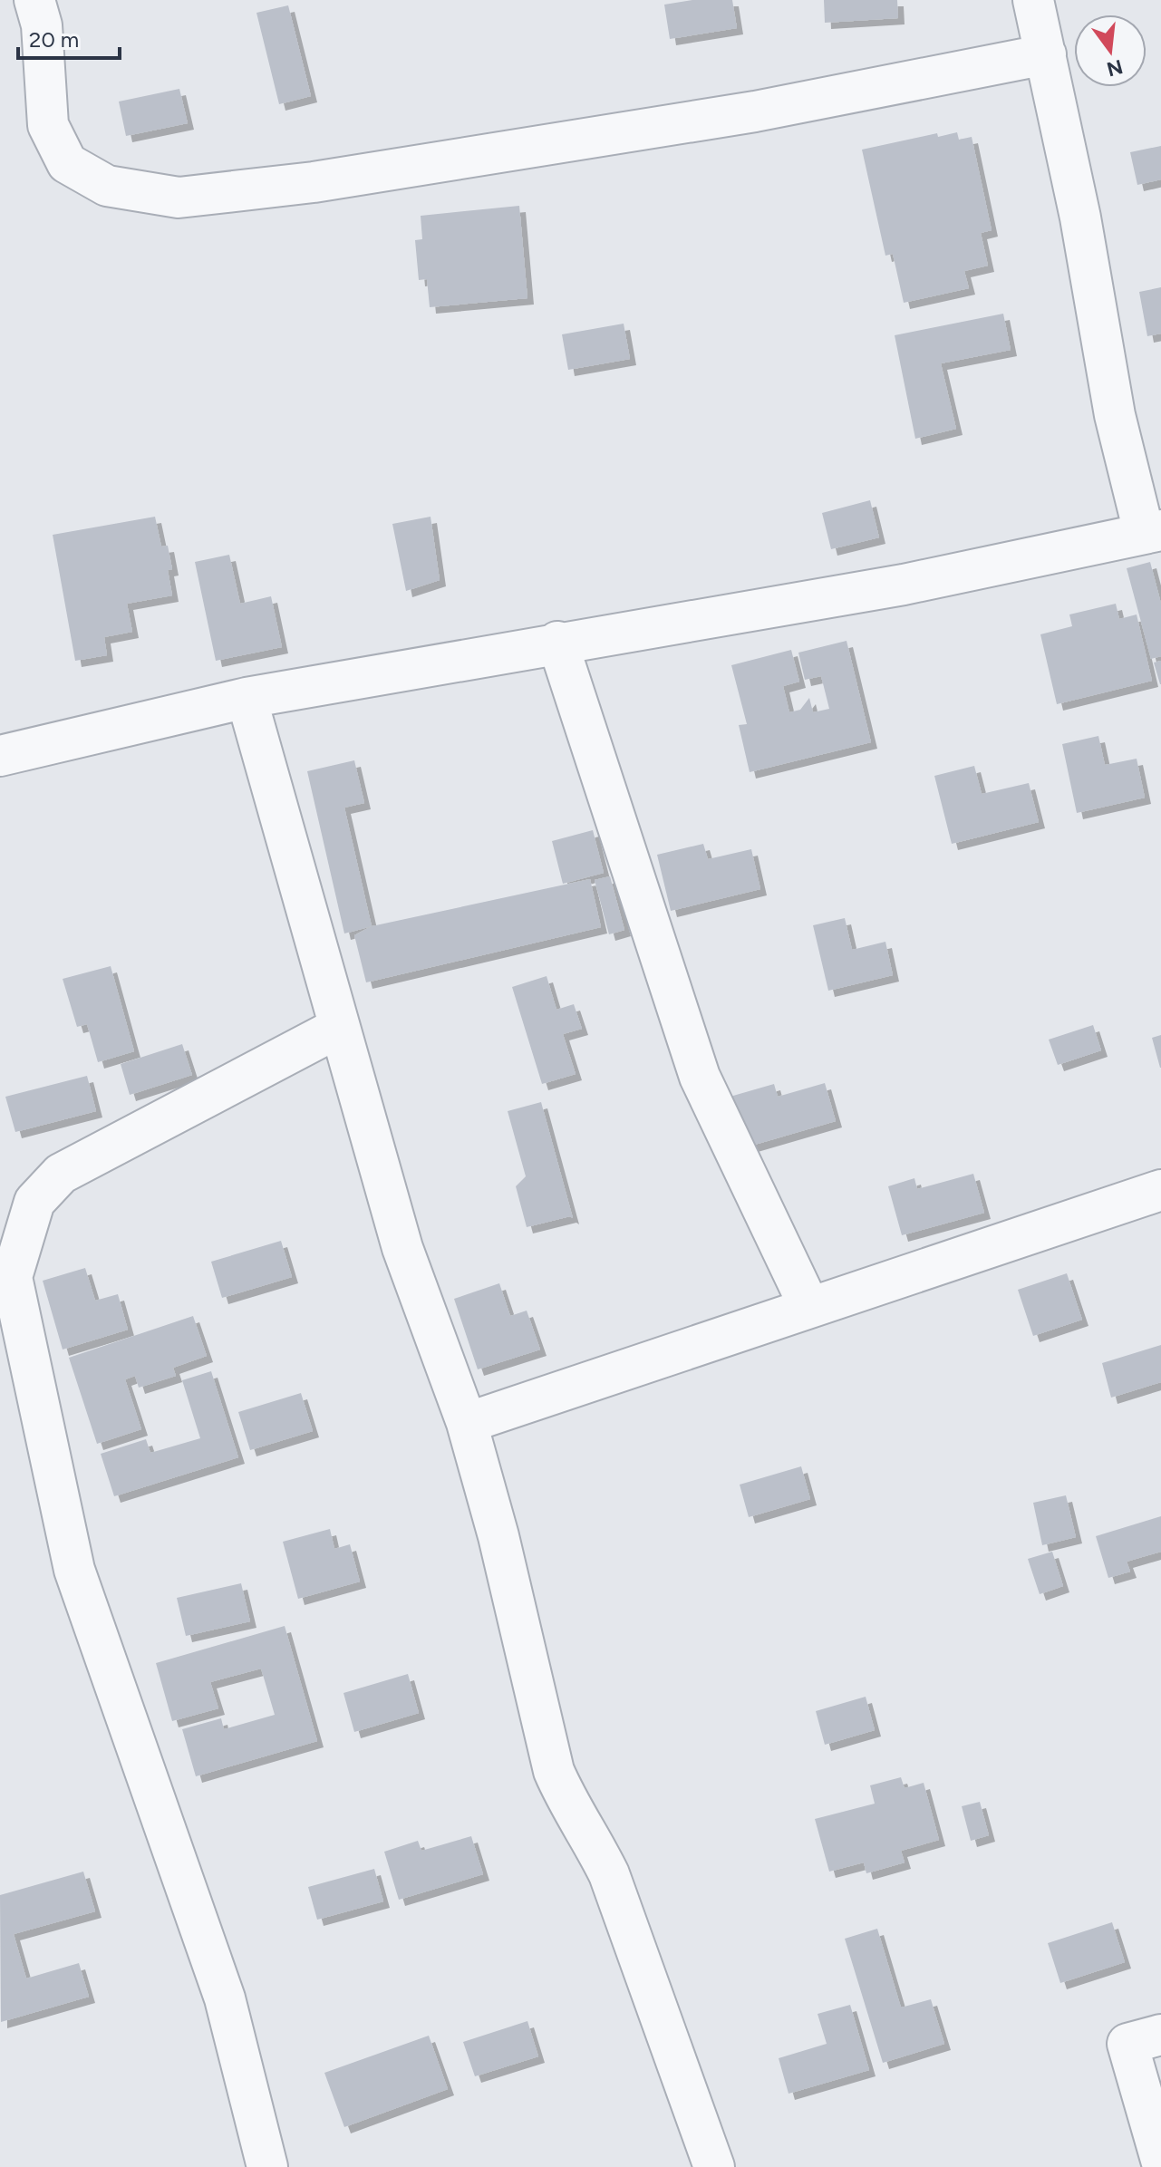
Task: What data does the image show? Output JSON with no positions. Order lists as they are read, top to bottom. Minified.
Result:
{"scale_bar":"20 m","north":"bottom"}
